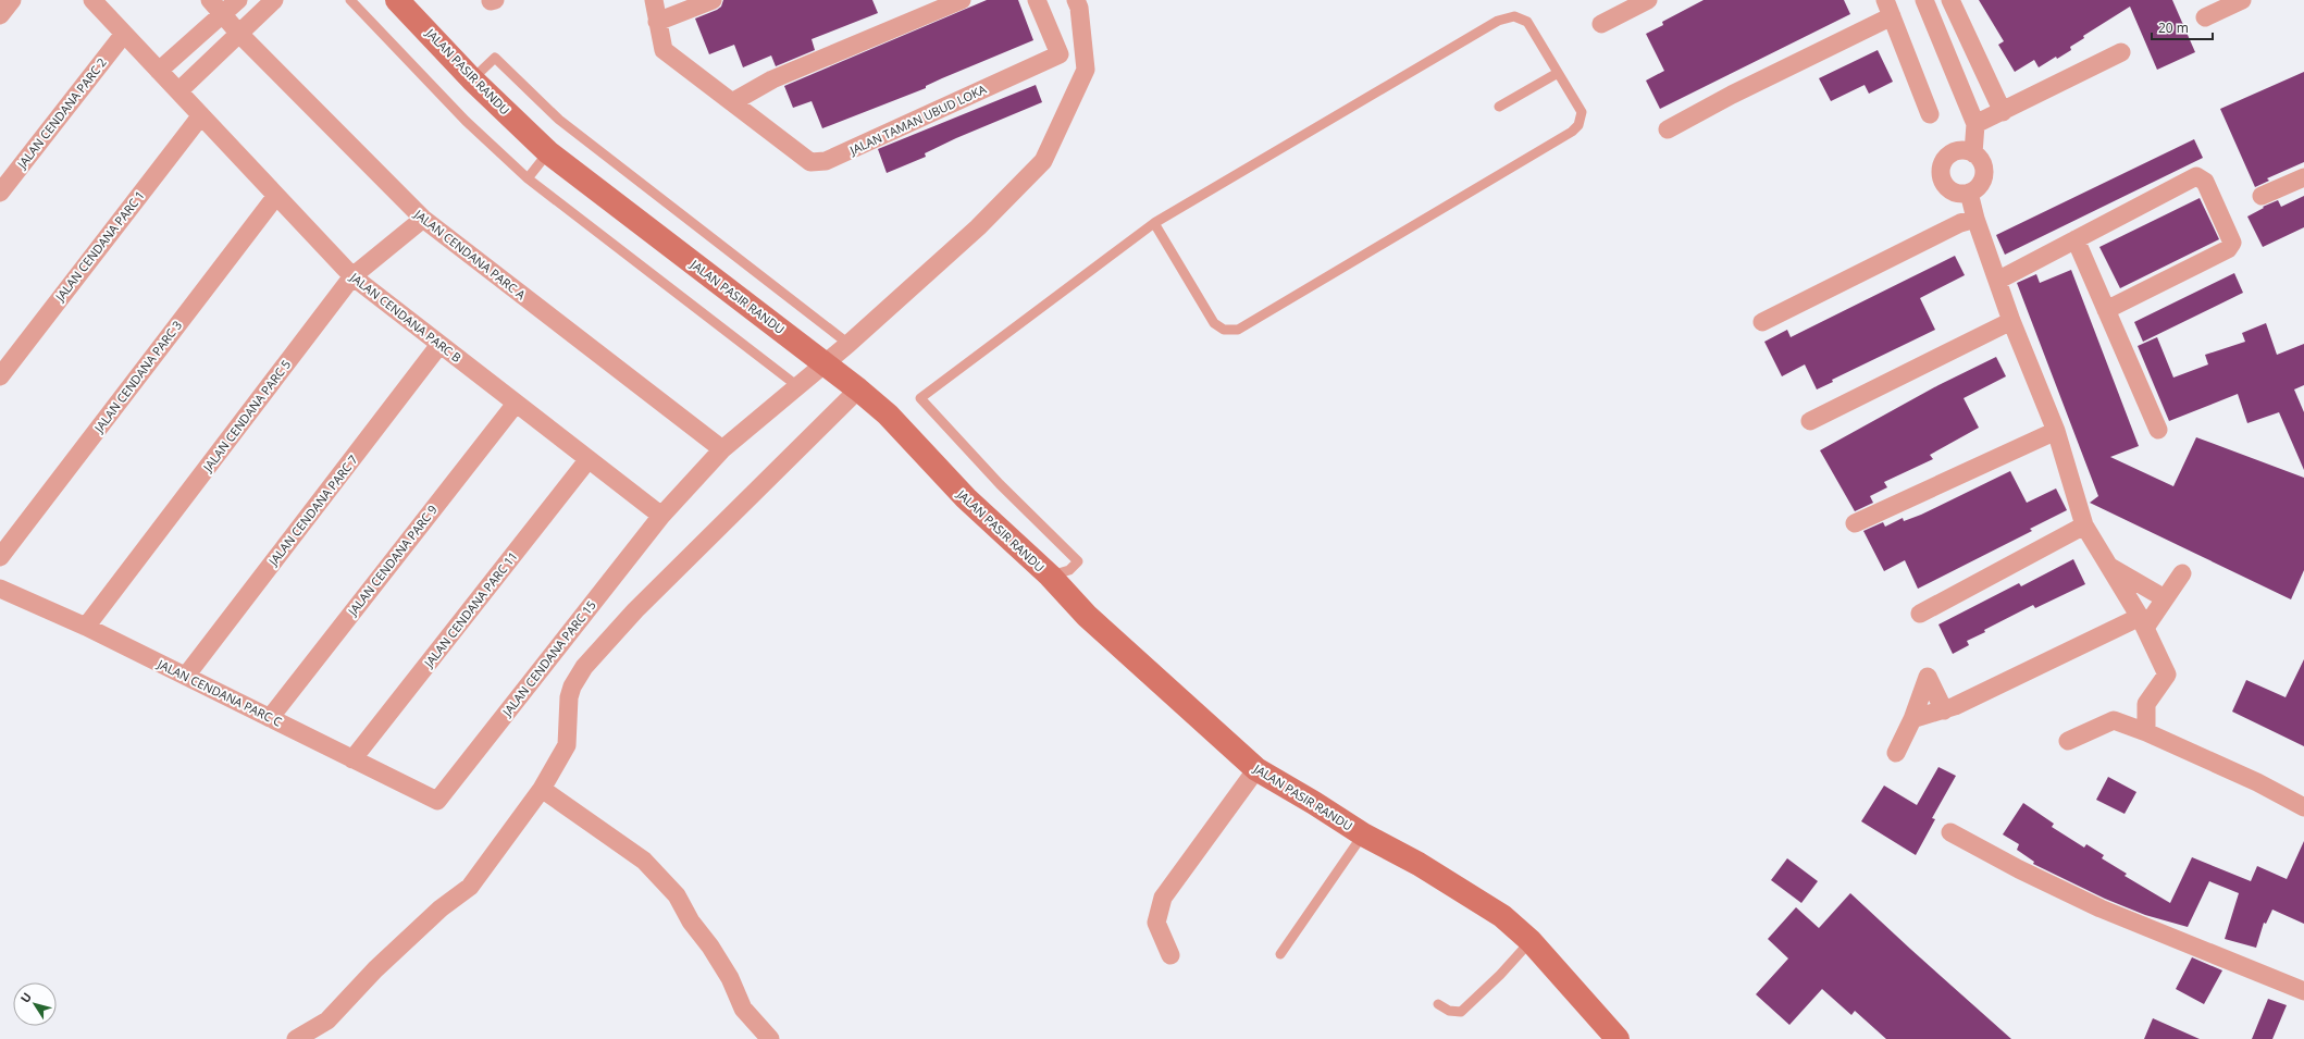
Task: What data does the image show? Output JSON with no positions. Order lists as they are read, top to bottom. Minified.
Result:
{"streets":{"main road":["JALAN PASIR RANDU"],"street":["JALAN CENDANA PARC 2","JALAN TAMAN UBUD LOKA","JALAN CENDANA PARC 1","JALAN CENDANA PARC A","JALAN CENDANA PARC B","JALAN CENDANA PARC 3","JALAN CENDANA PARC 5","JALAN CENDANA PARC 7","JALAN CENDANA PARC 9","JALAN CENDANA PARC 11","JALAN CENDANA PARC 15","JALAN CENDANA PARC C"]},"crossings":[["JALAN PASIR RANDU","JALAN CENDANA PARC 15"],["JALAN CENDANA PARC 2","JALAN CENDANA PARC B"],["JALAN CENDANA PARC 1","JALAN CENDANA PARC B"],["JALAN CENDANA PARC A","JALAN CENDANA PARC 5"],["JALAN CENDANA PARC A","JALAN CENDANA PARC 15"],["JALAN CENDANA PARC B","JALAN CENDANA PARC 3"],["JALAN CENDANA PARC B","JALAN CENDANA PARC 5"],["JALAN CENDANA PARC B","JALAN CENDANA PARC 7"],["JALAN CENDANA PARC B","JALAN CENDANA PARC 9"],["JALAN CENDANA PARC B","JALAN CENDANA PARC 11"],["JALAN CENDANA PARC B","JALAN CENDANA PARC 15"],["JALAN CENDANA PARC 5","JALAN CENDANA PARC C"],["JALAN CENDANA PARC 7","JALAN CENDANA PARC C"],["JALAN CENDANA PARC 9","JALAN CENDANA PARC C"],["JALAN CENDANA PARC 11","JALAN CENDANA PARC C"],["JALAN CENDANA PARC 15","JALAN CENDANA PARC C"]],"scale_bar":"20 m","north":"top left"}
